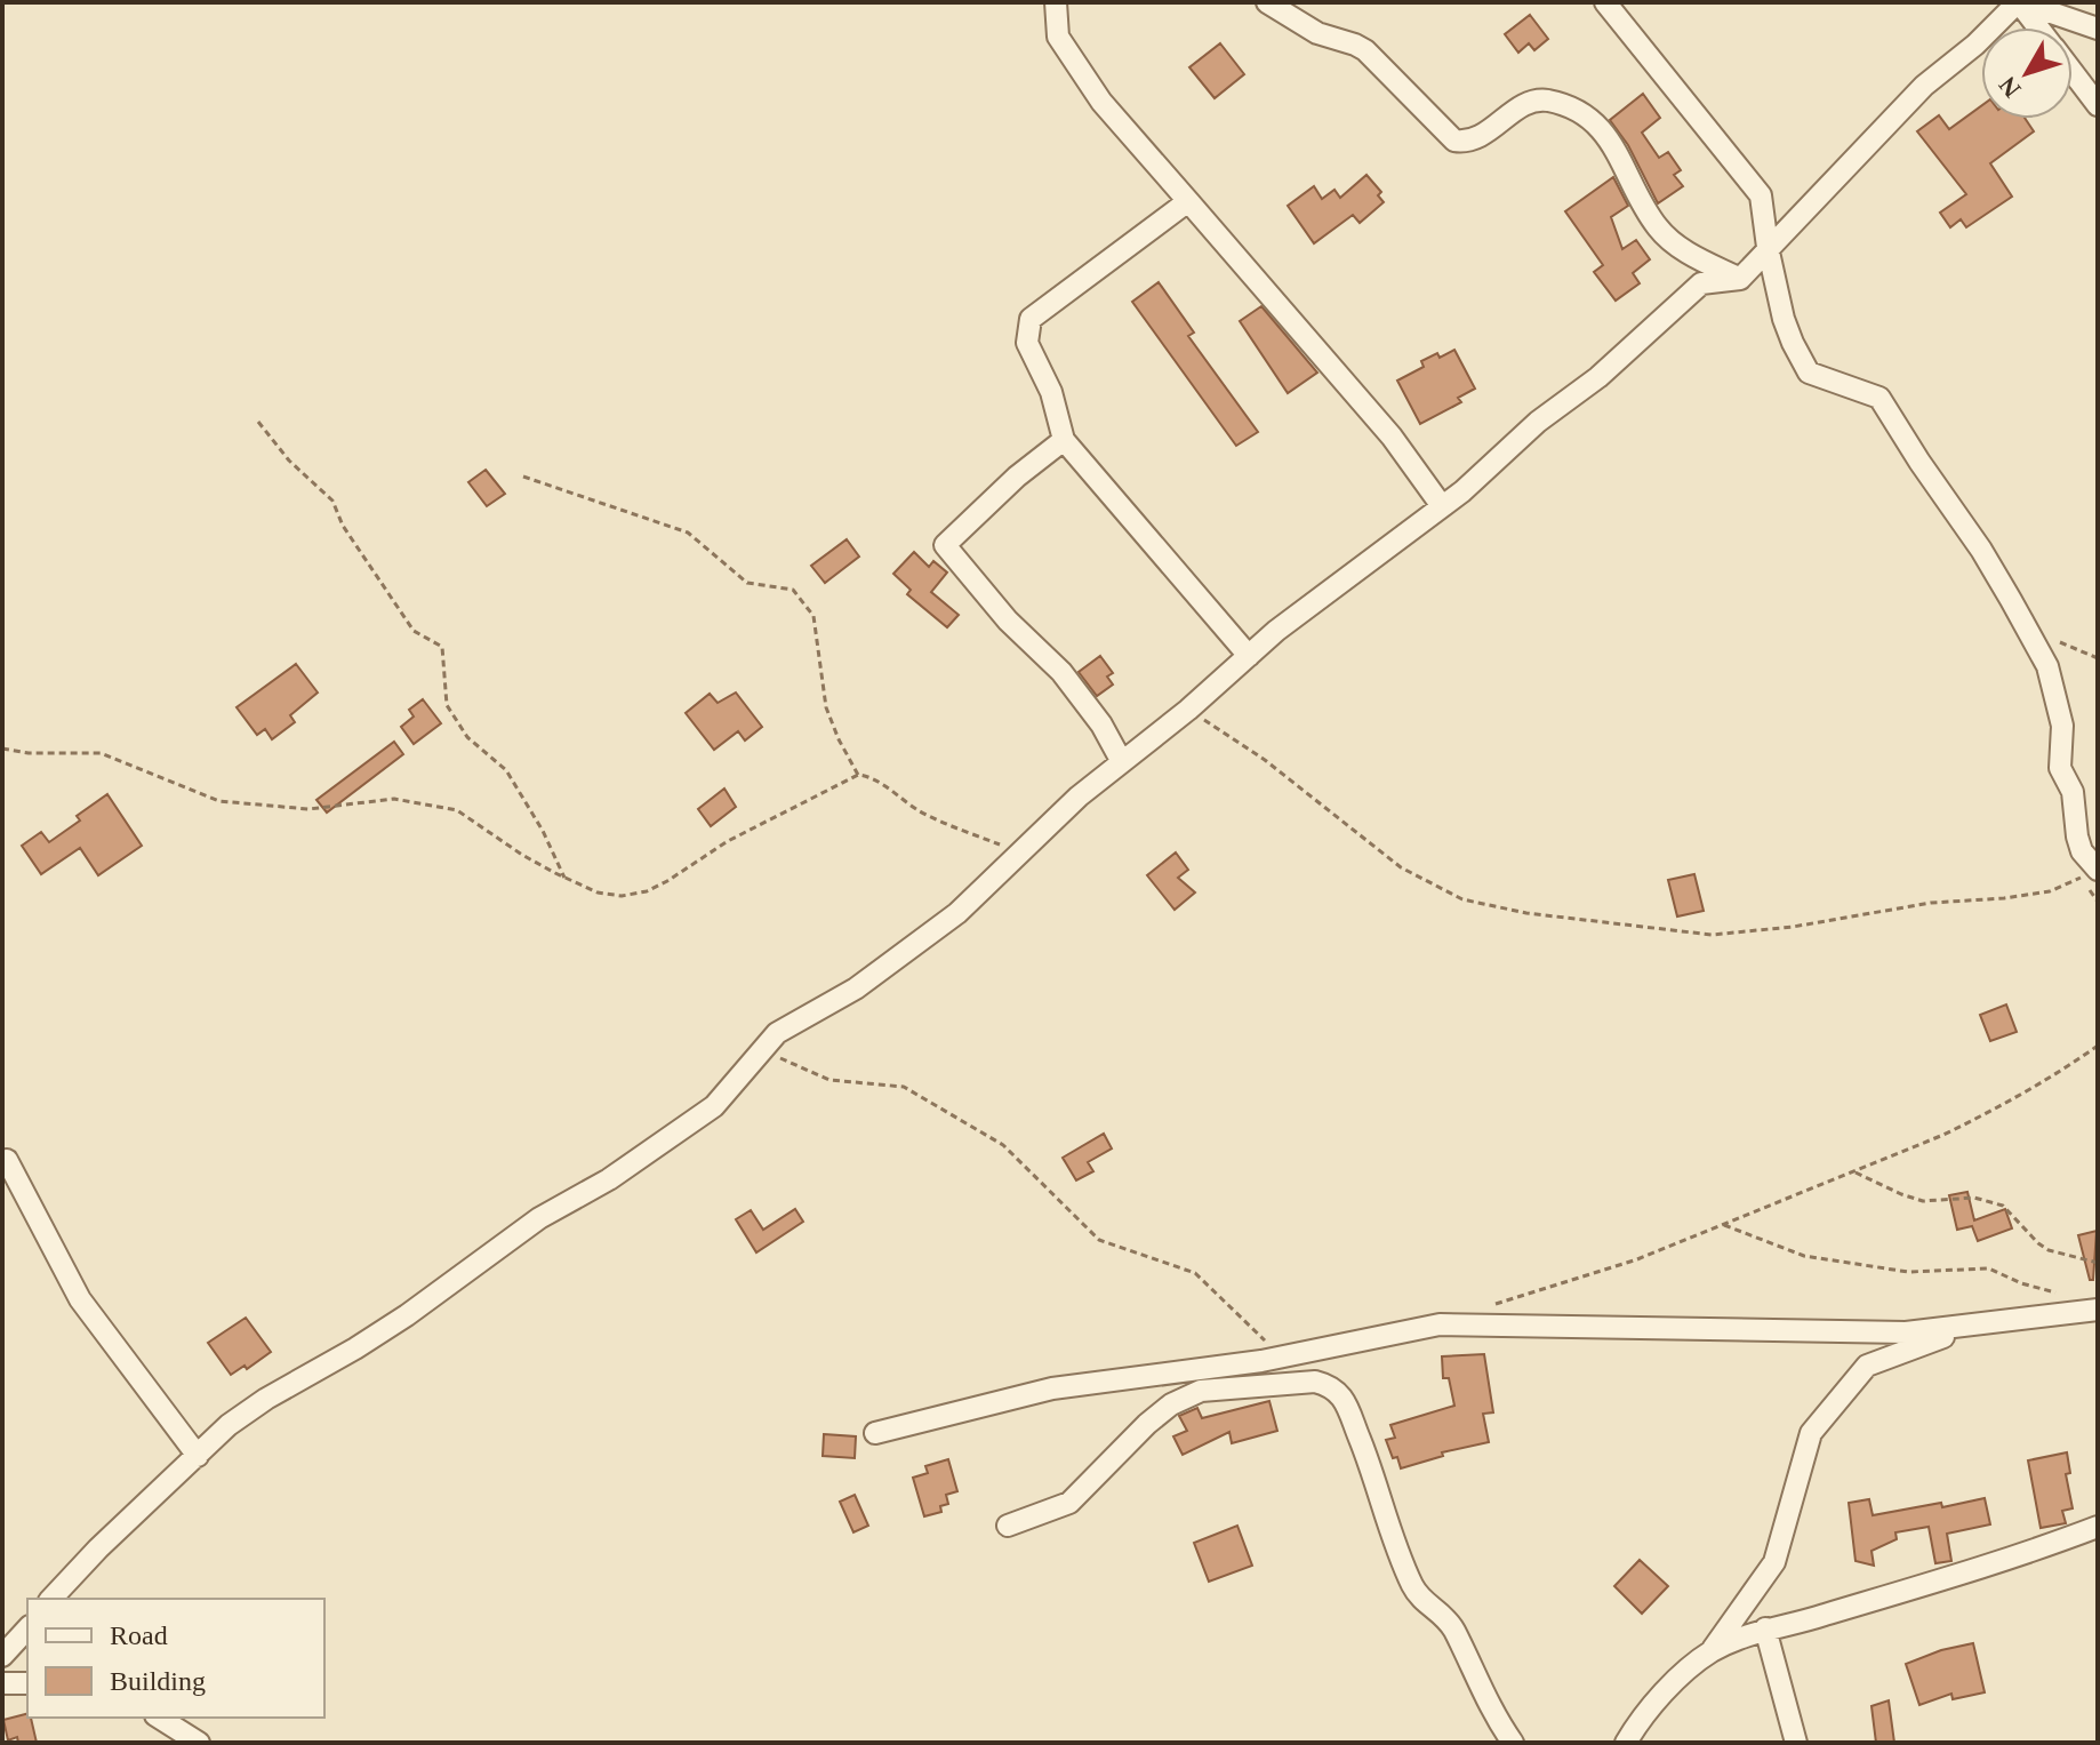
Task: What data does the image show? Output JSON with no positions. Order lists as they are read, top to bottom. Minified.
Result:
{"legend":["Road","Building"],"north":"bottom left"}
